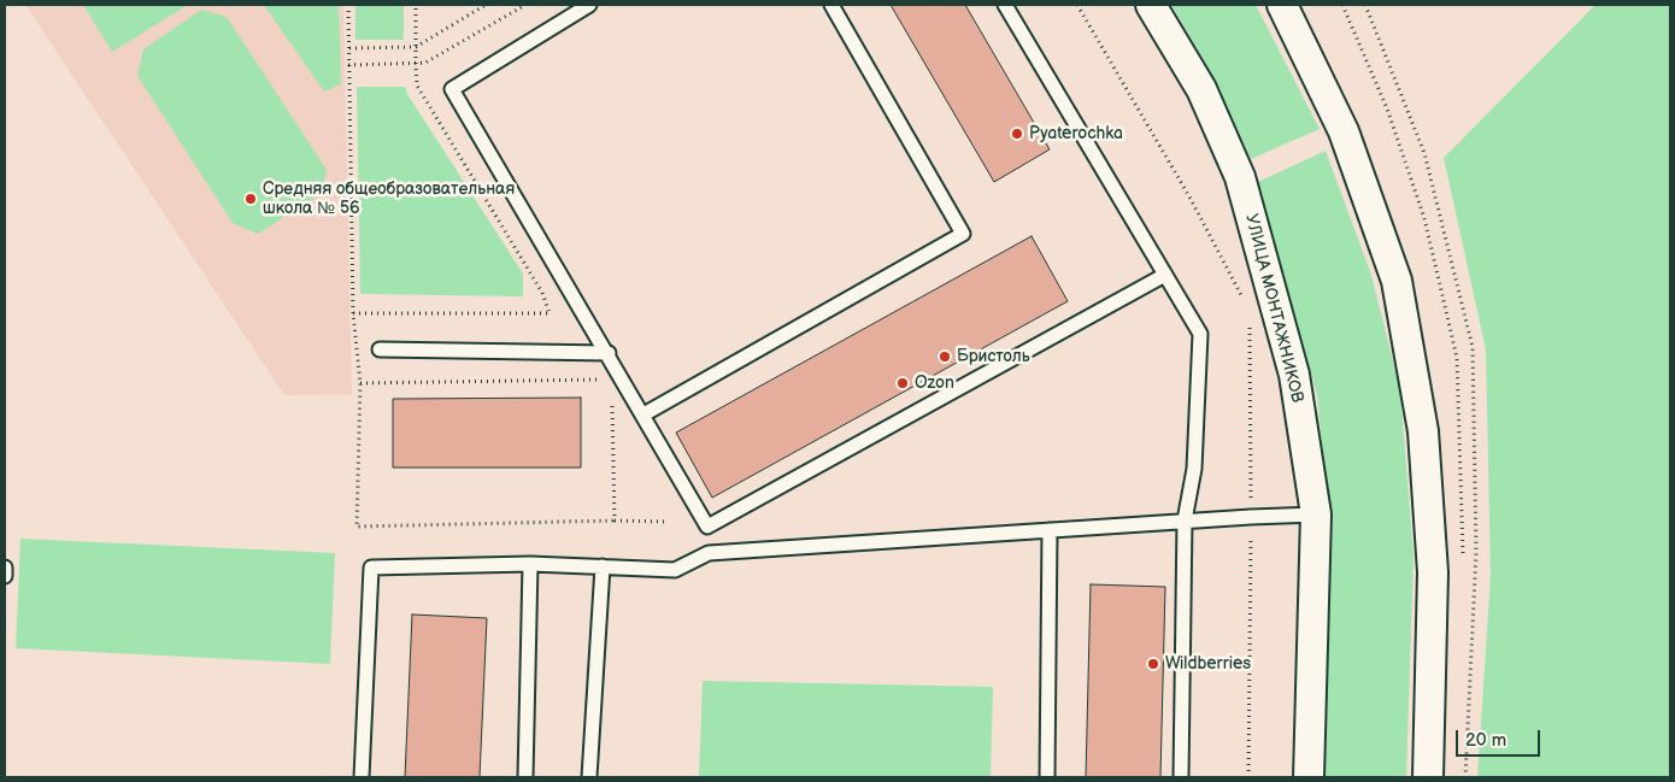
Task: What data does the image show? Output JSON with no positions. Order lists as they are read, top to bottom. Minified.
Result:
{"streets":{"street":["УЛИЦА МОНТАЖНИКОВ"]},"places":["Pyaterochka","Средняя общеобразовательная школа № 56","Бристоль","Ozon","Wildberries"],"scale_bar":"20 m"}
